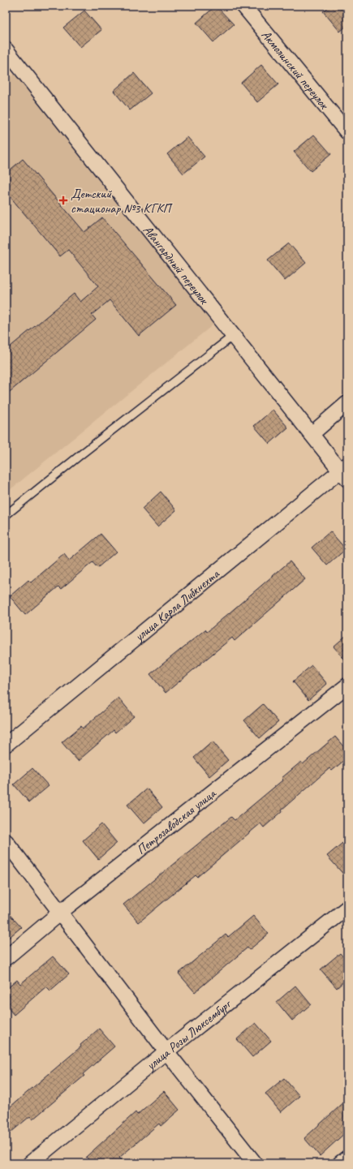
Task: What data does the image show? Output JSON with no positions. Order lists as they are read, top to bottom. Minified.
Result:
{"streets":{"street":["Акмолинский переулок","Авангардный переулок","улица Карла Либкнехта","Петрозаводская улица","улица Розы Люксембург"]},"crossings":[["Авангардный переулок","улица Карла Либкнехта"]],"places":{"health":["Детский стационар №3 КГКП"]}}
